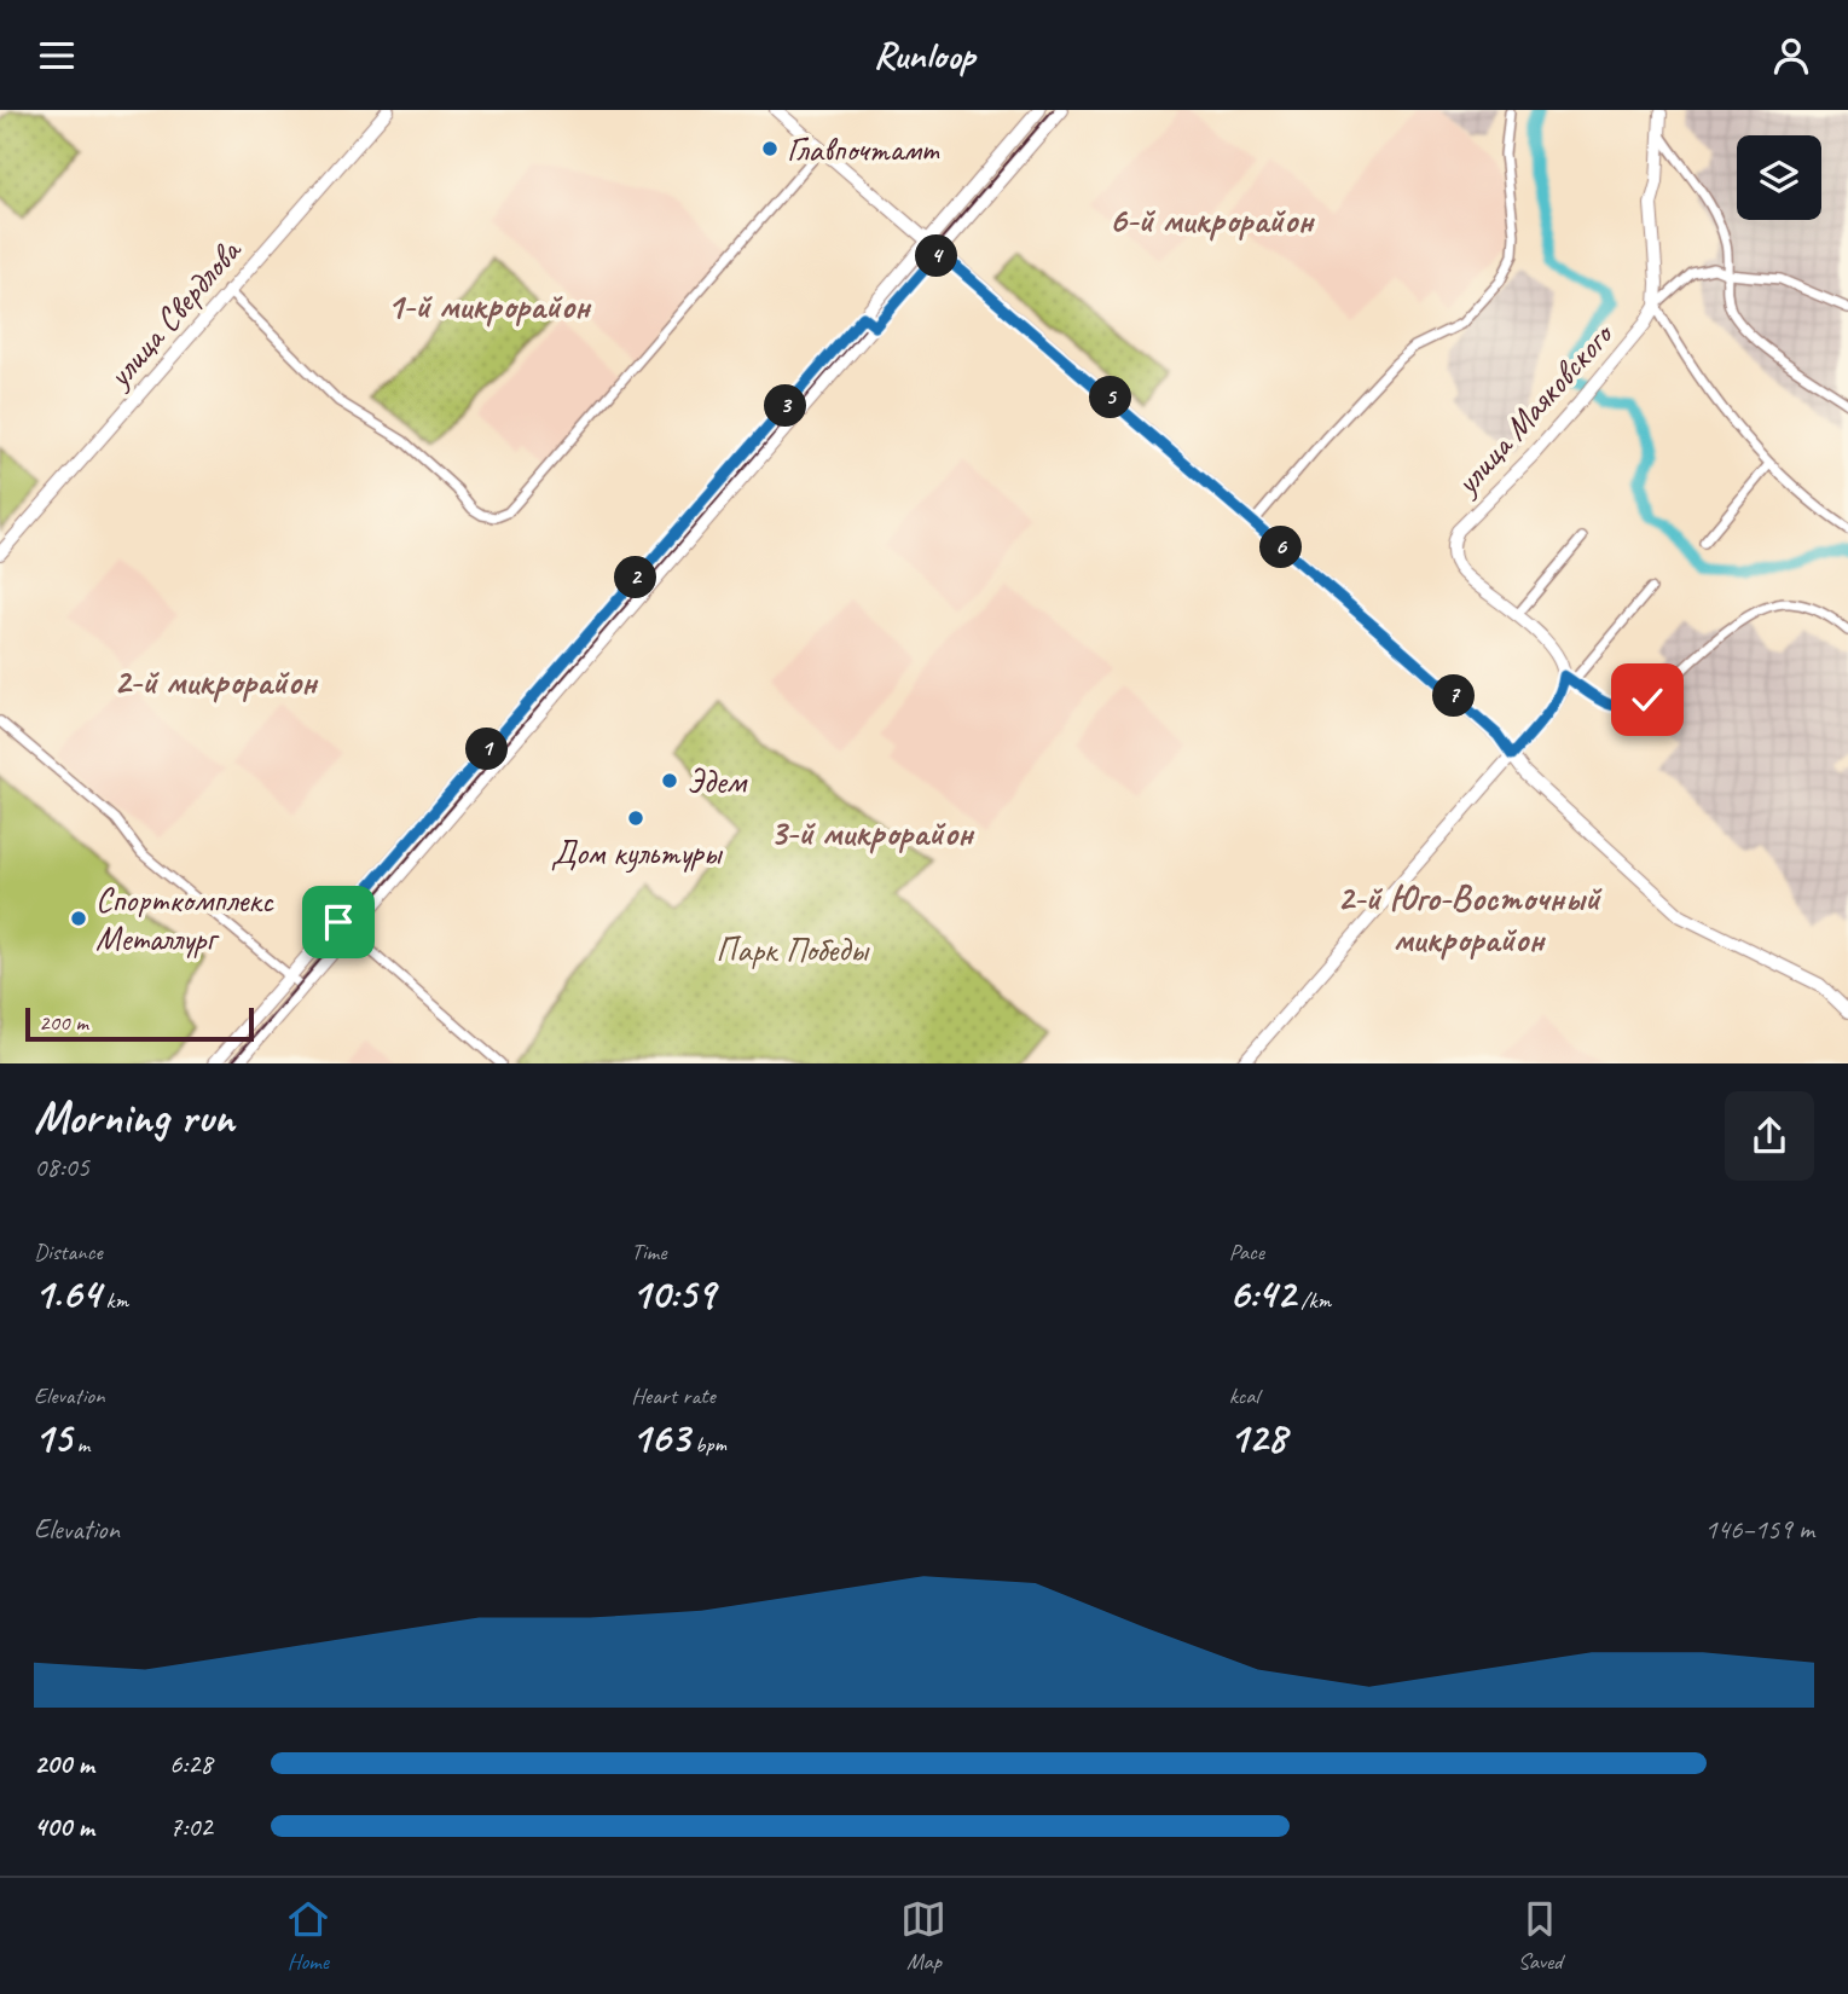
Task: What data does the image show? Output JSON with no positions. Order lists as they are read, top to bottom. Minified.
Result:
{"streets":{"main road":["улица Свердлова","улица Маяковского"]},"districts":["6-й микрорайон","1-й микрорайон","2-й микрорайон","3-й микрорайон","2-й Юго-Восточный микрорайон"],"parks":["Парк Победы"],"places":["Главпочтамт","Эдем","Дом культуры","Спорткомплекс Металлург"],"scale_bar":"200 m","page":{"header":"Runloop","pins":["4","5","3","6","2","7","1"],"scale":"200 m","heading":["Morning run","08:05"],"stats":[["Distance","1.64 km"],["Time","10:59"],["Pace","6:42 /km"],["Elevation","15 m"],["Heart rate","163 bpm"],["kcal","128"]],"chart":["Elevation","146–159 m"],"list":[{"name":"200 m","note":"6:28"},{"name":"400 m","note":"7:02"}],"tabs":["Home","Map","Saved"]}}
